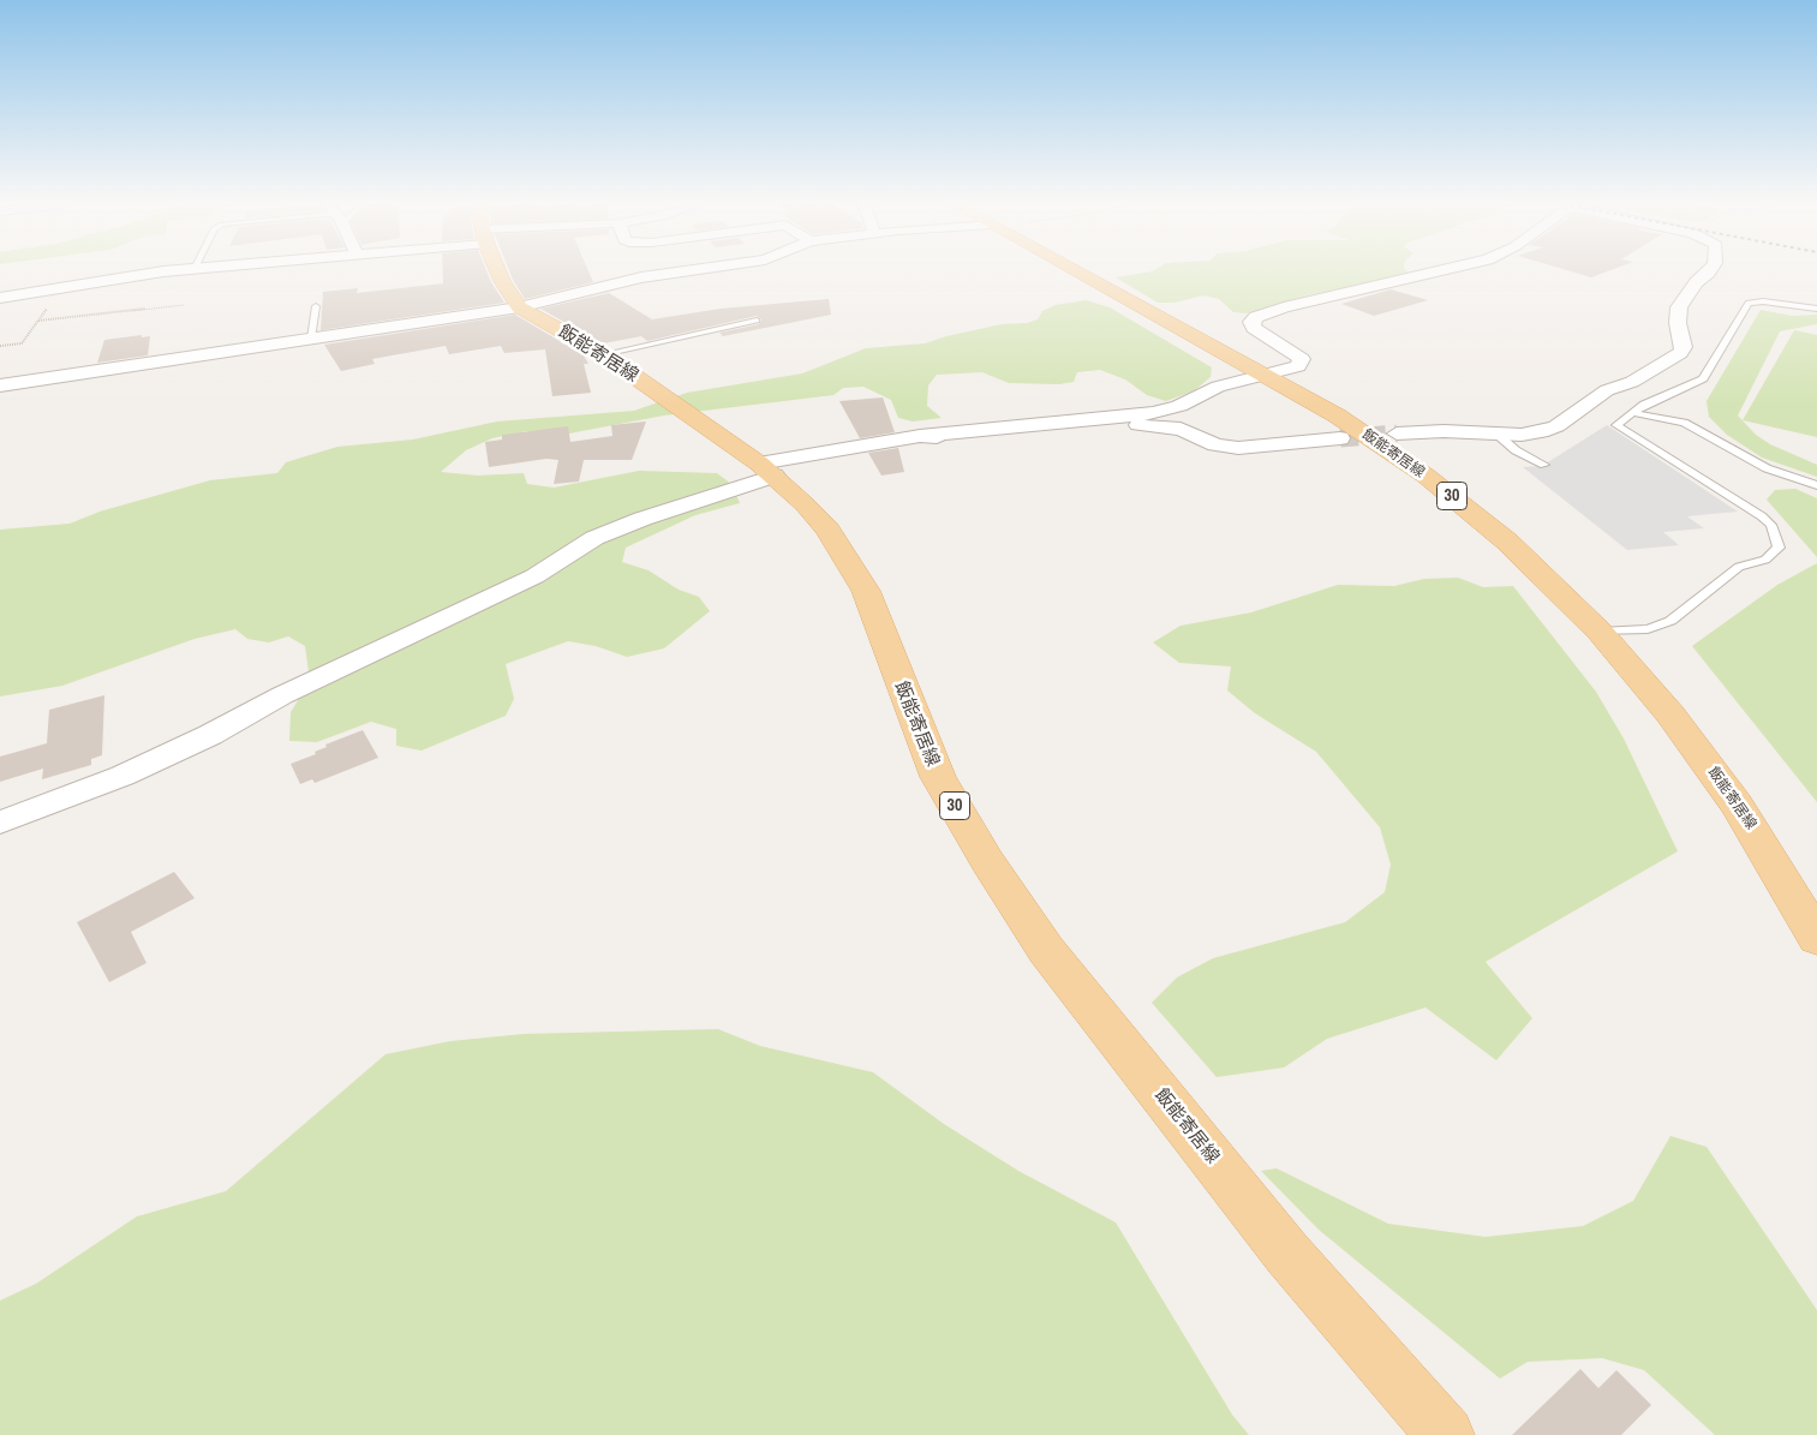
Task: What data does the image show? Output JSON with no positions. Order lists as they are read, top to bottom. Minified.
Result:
{"streets":{"main road":["飯能寄居線","30"]}}
